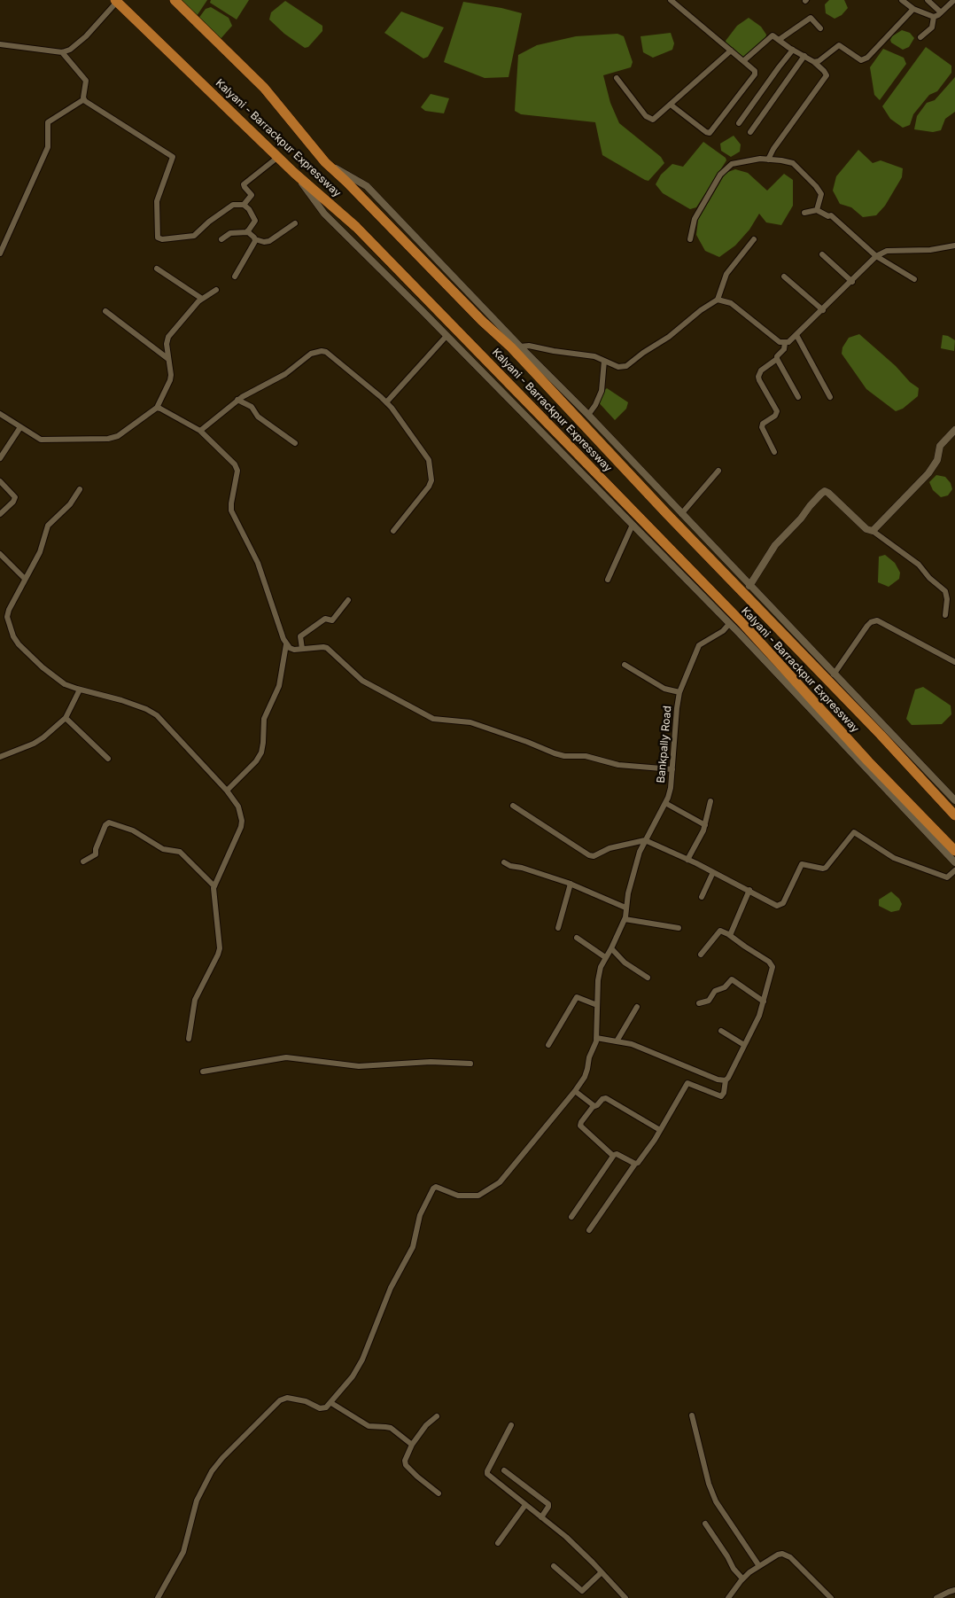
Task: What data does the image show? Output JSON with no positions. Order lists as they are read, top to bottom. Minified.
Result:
{"streets":{"highway":["Kalyani - Barrackpur Expressway"],"street":["Bankpally Road"]}}
